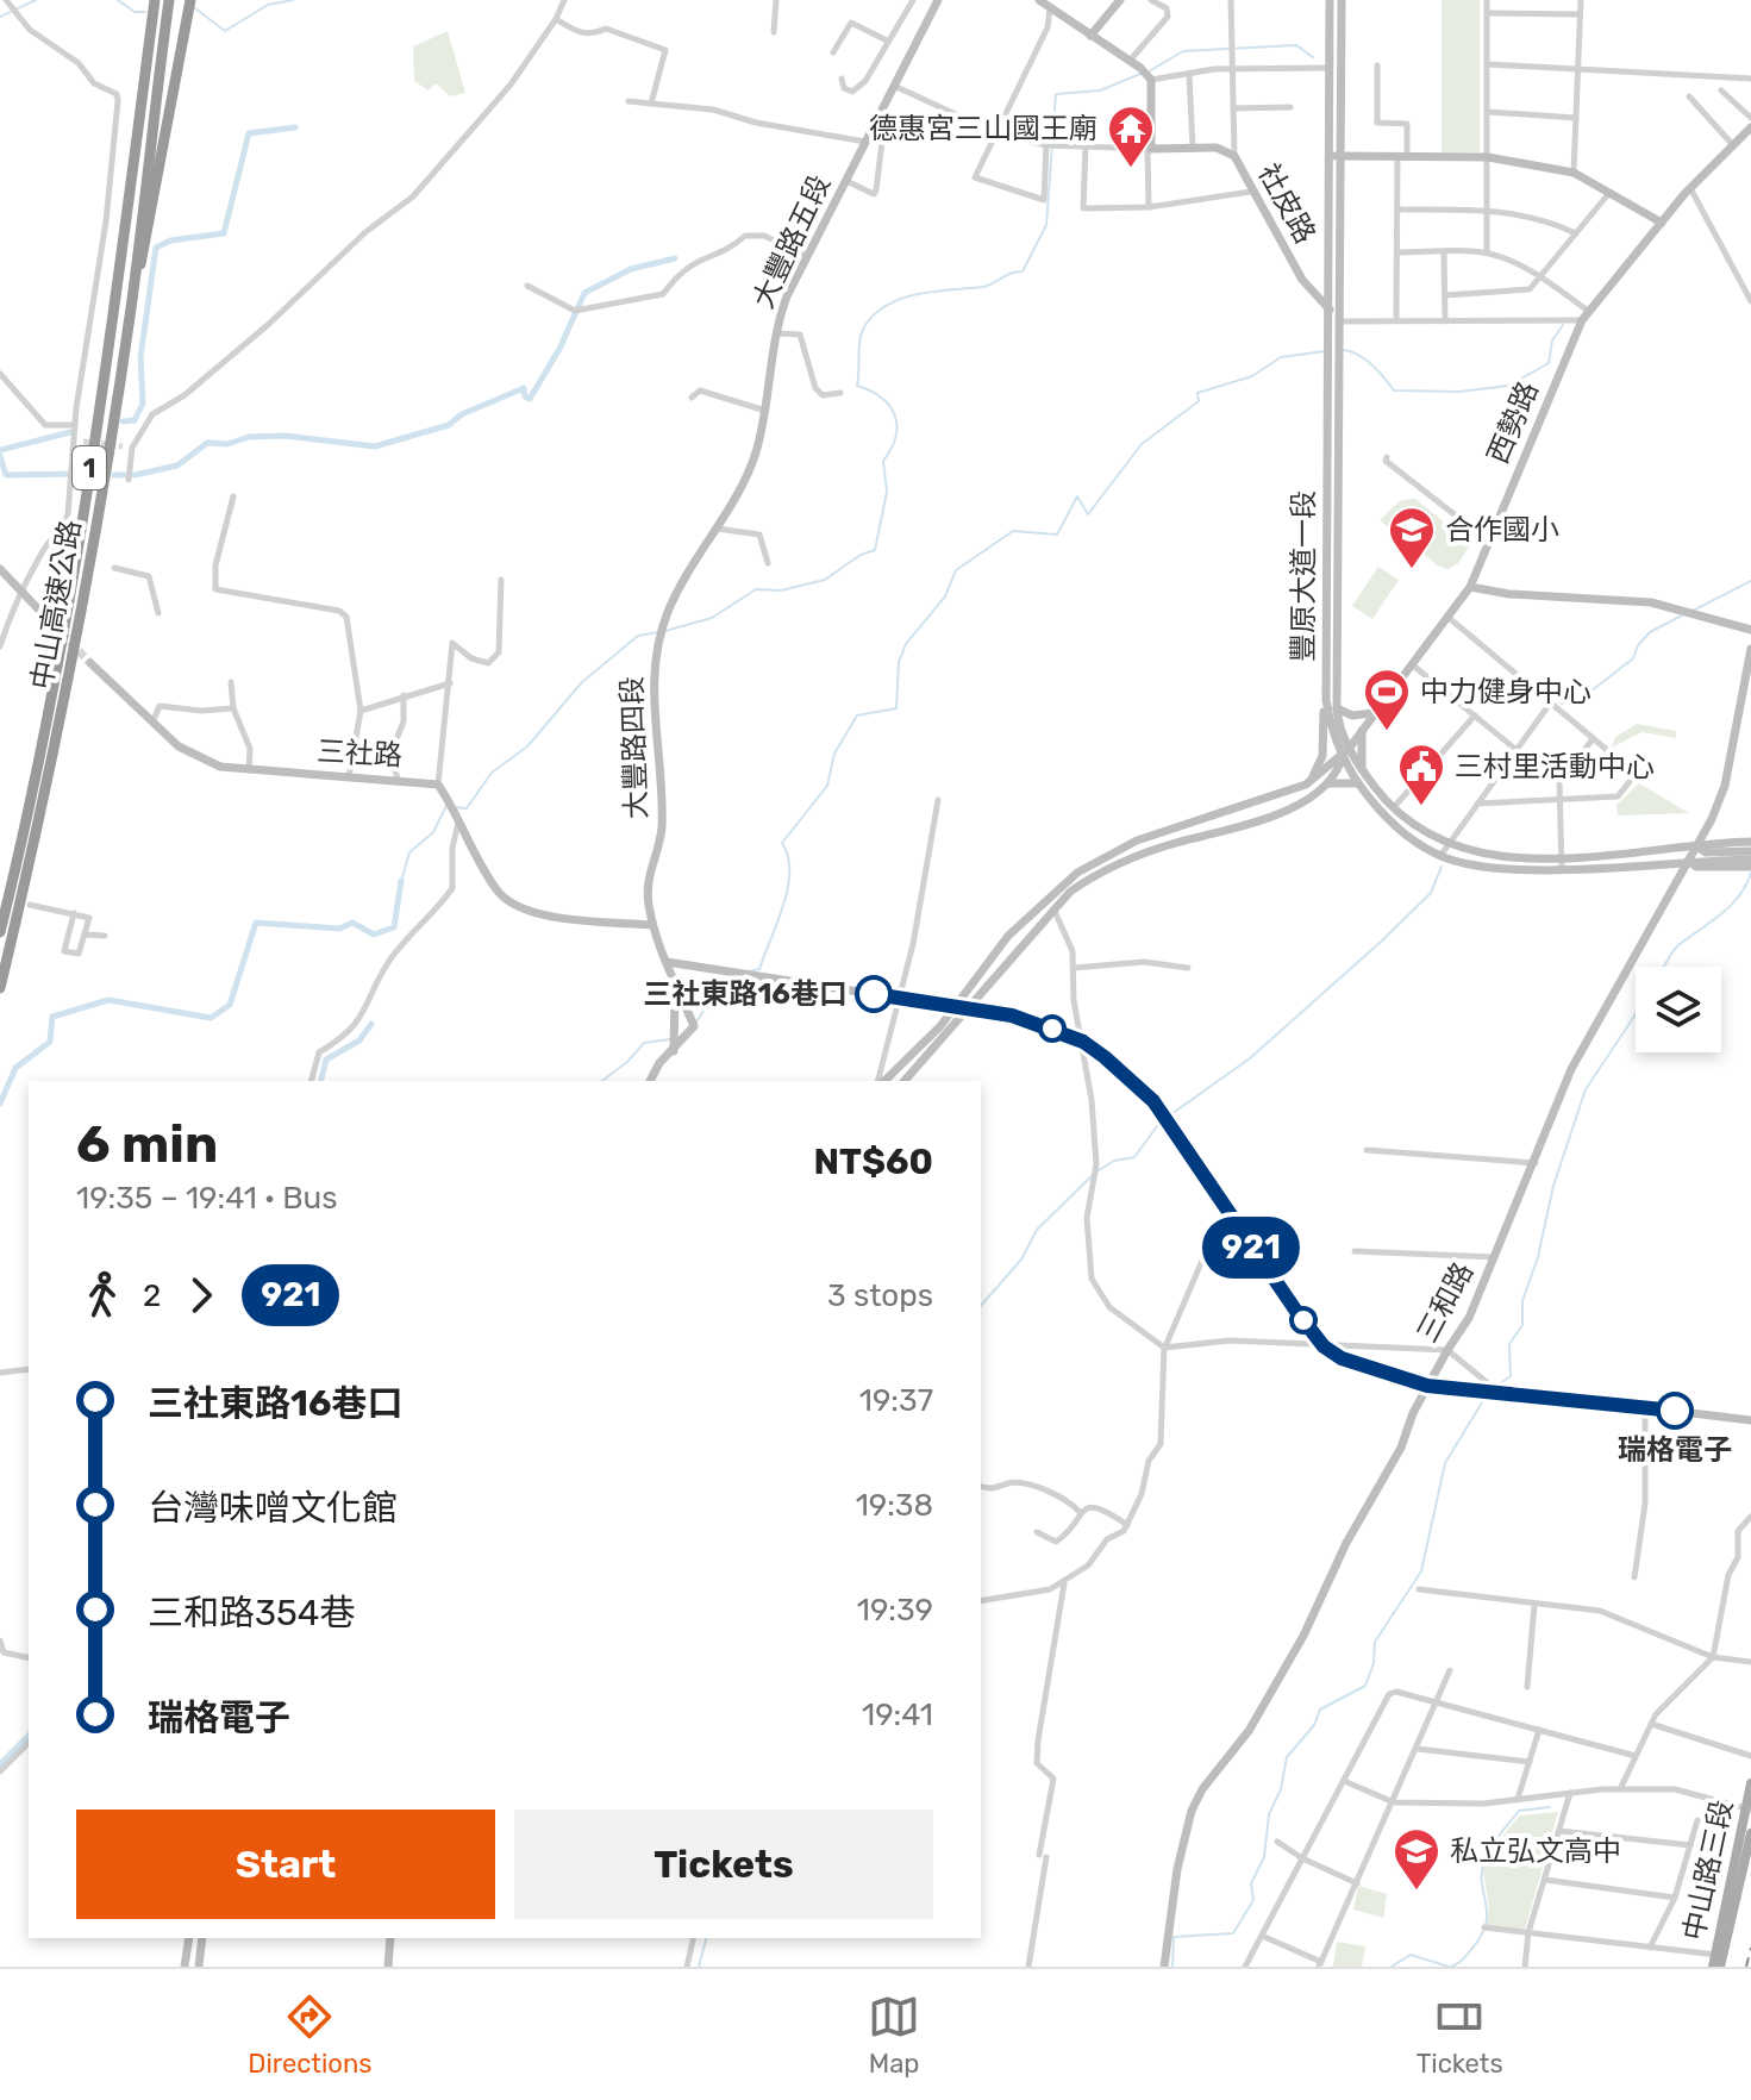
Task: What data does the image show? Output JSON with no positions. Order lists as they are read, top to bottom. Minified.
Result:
{"streets":{"highway":["1","中山高速公路"],"main road":["中山路三段"],"street":["社皮路","大豐路五段","西勢路","豐原大道一段","大豐路四段","三社路","三和路"]},"crossings":[["社皮路","豐原大道一段"],["大豐路五段","大豐路四段"],["西勢路","豐原大道一段"],["豐原大道一段","三和路"],["大豐路四段","三社路"]],"places":{"temple":["德惠宮三山國王廟"],"school or university":["合作國小","私立弘文高中"],"sports":["中力健身中心"],"public building":["三村里活動中心"],"other":["三社東路16巷口","瑞格電子"]},"lines":["bus line 921"],"page":{"on_map":"921","heading":["6 min","19:35 – 19:41 · Bus","NT$60"],"legs":["2","921","3 stops"],"list":[{"name":"三社東路16巷口","value":"19:37"},{"name":"台灣味噌文化館","value":"19:38"},{"name":"三和路354巷","value":"19:39"},{"name":"瑞格電子","value":"19:41"}],"buttons":["Start","Tickets"],"tabs":["Directions","Map","Tickets"]}}
